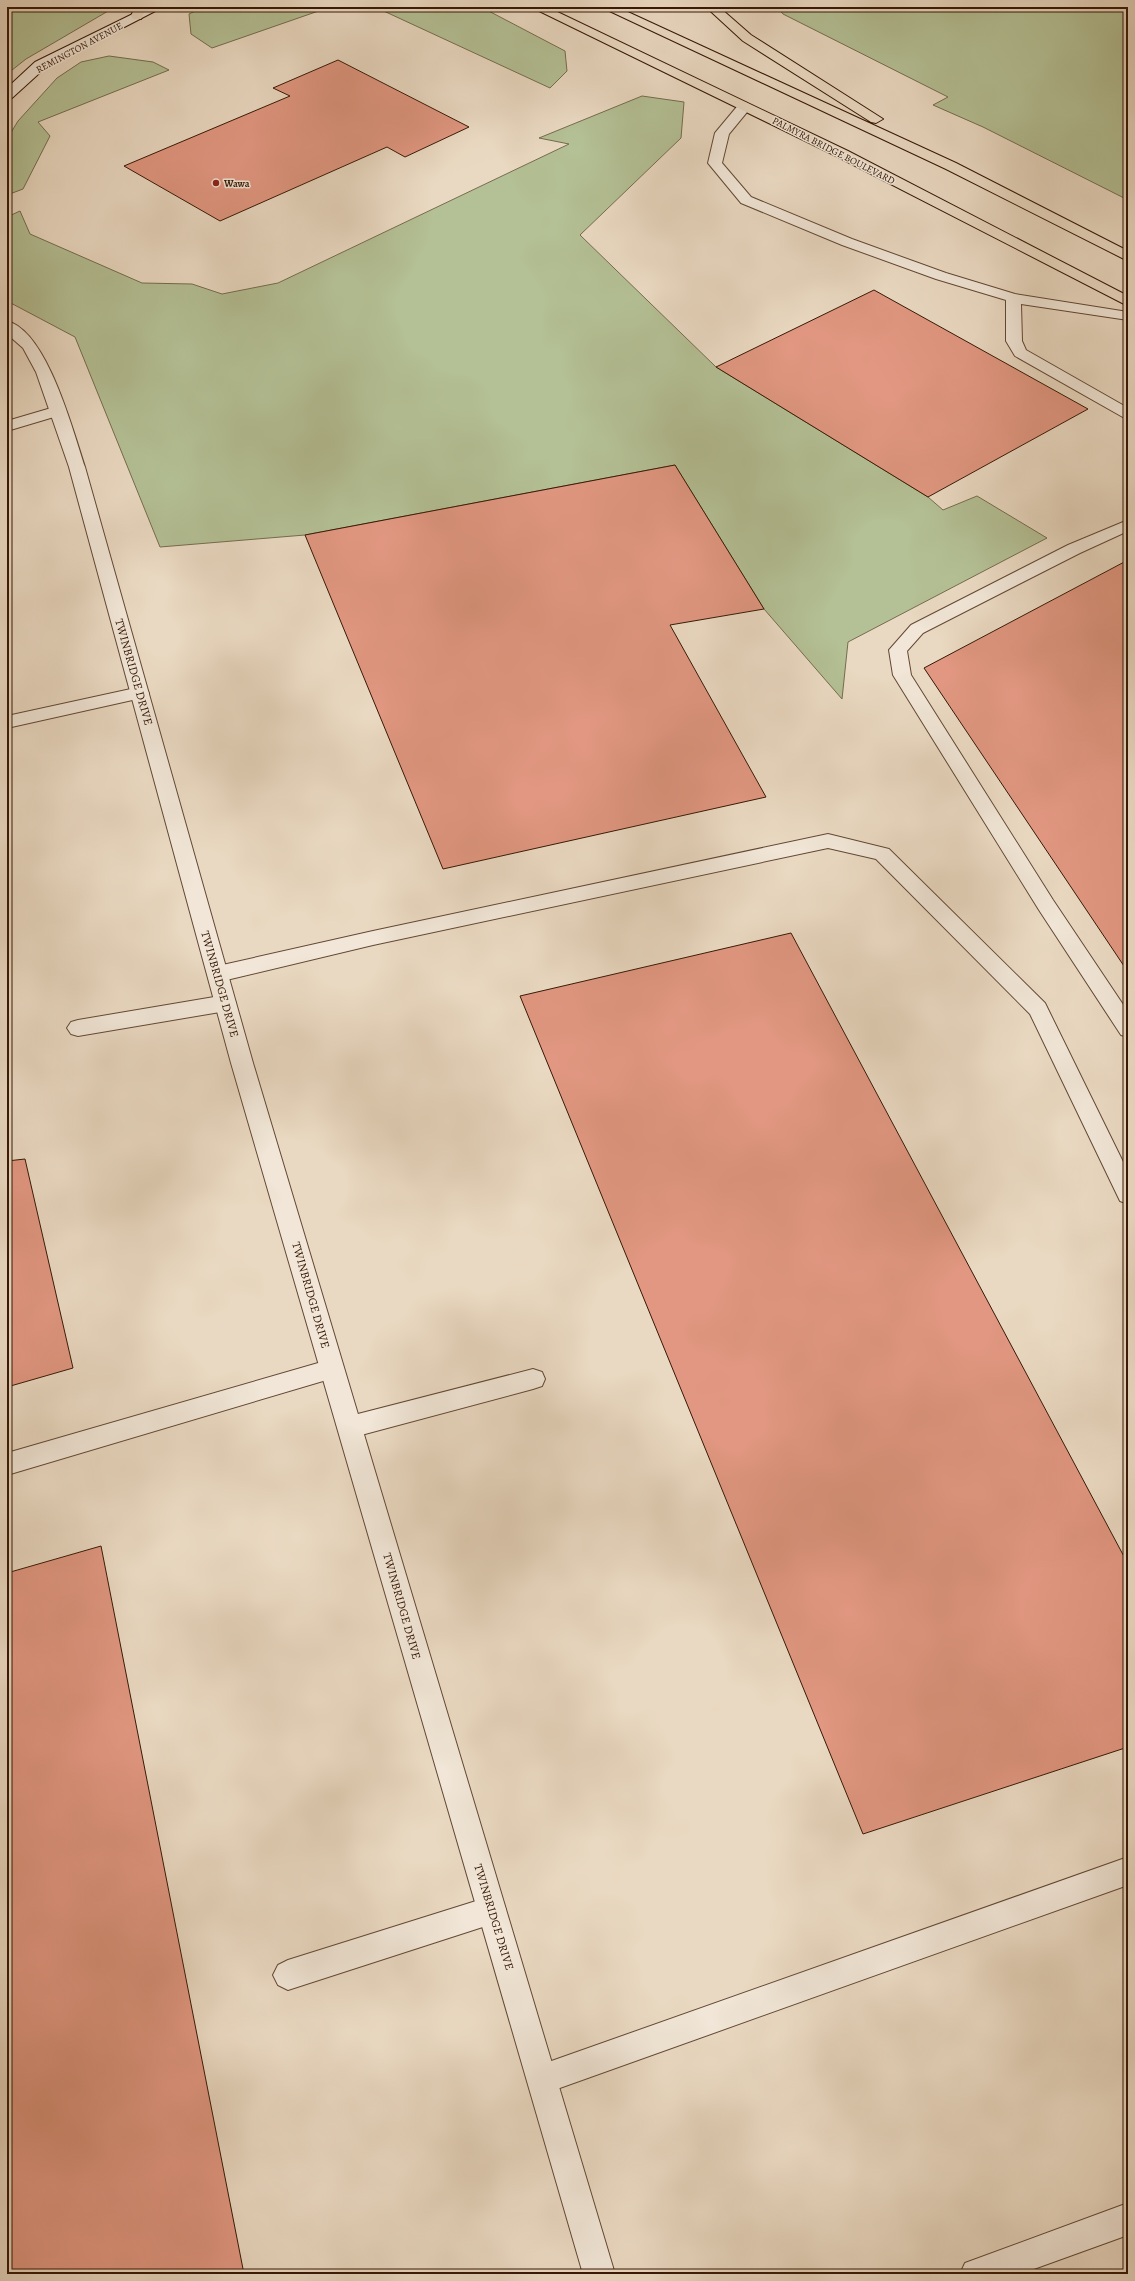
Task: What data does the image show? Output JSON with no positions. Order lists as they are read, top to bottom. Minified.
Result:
{"streets":{"highway":["PALMYRA BRIDGE BOULEVARD"],"street":["REMINGTON AVENUE","TWINBRIDGE DRIVE"]},"places":["Wawa"]}
